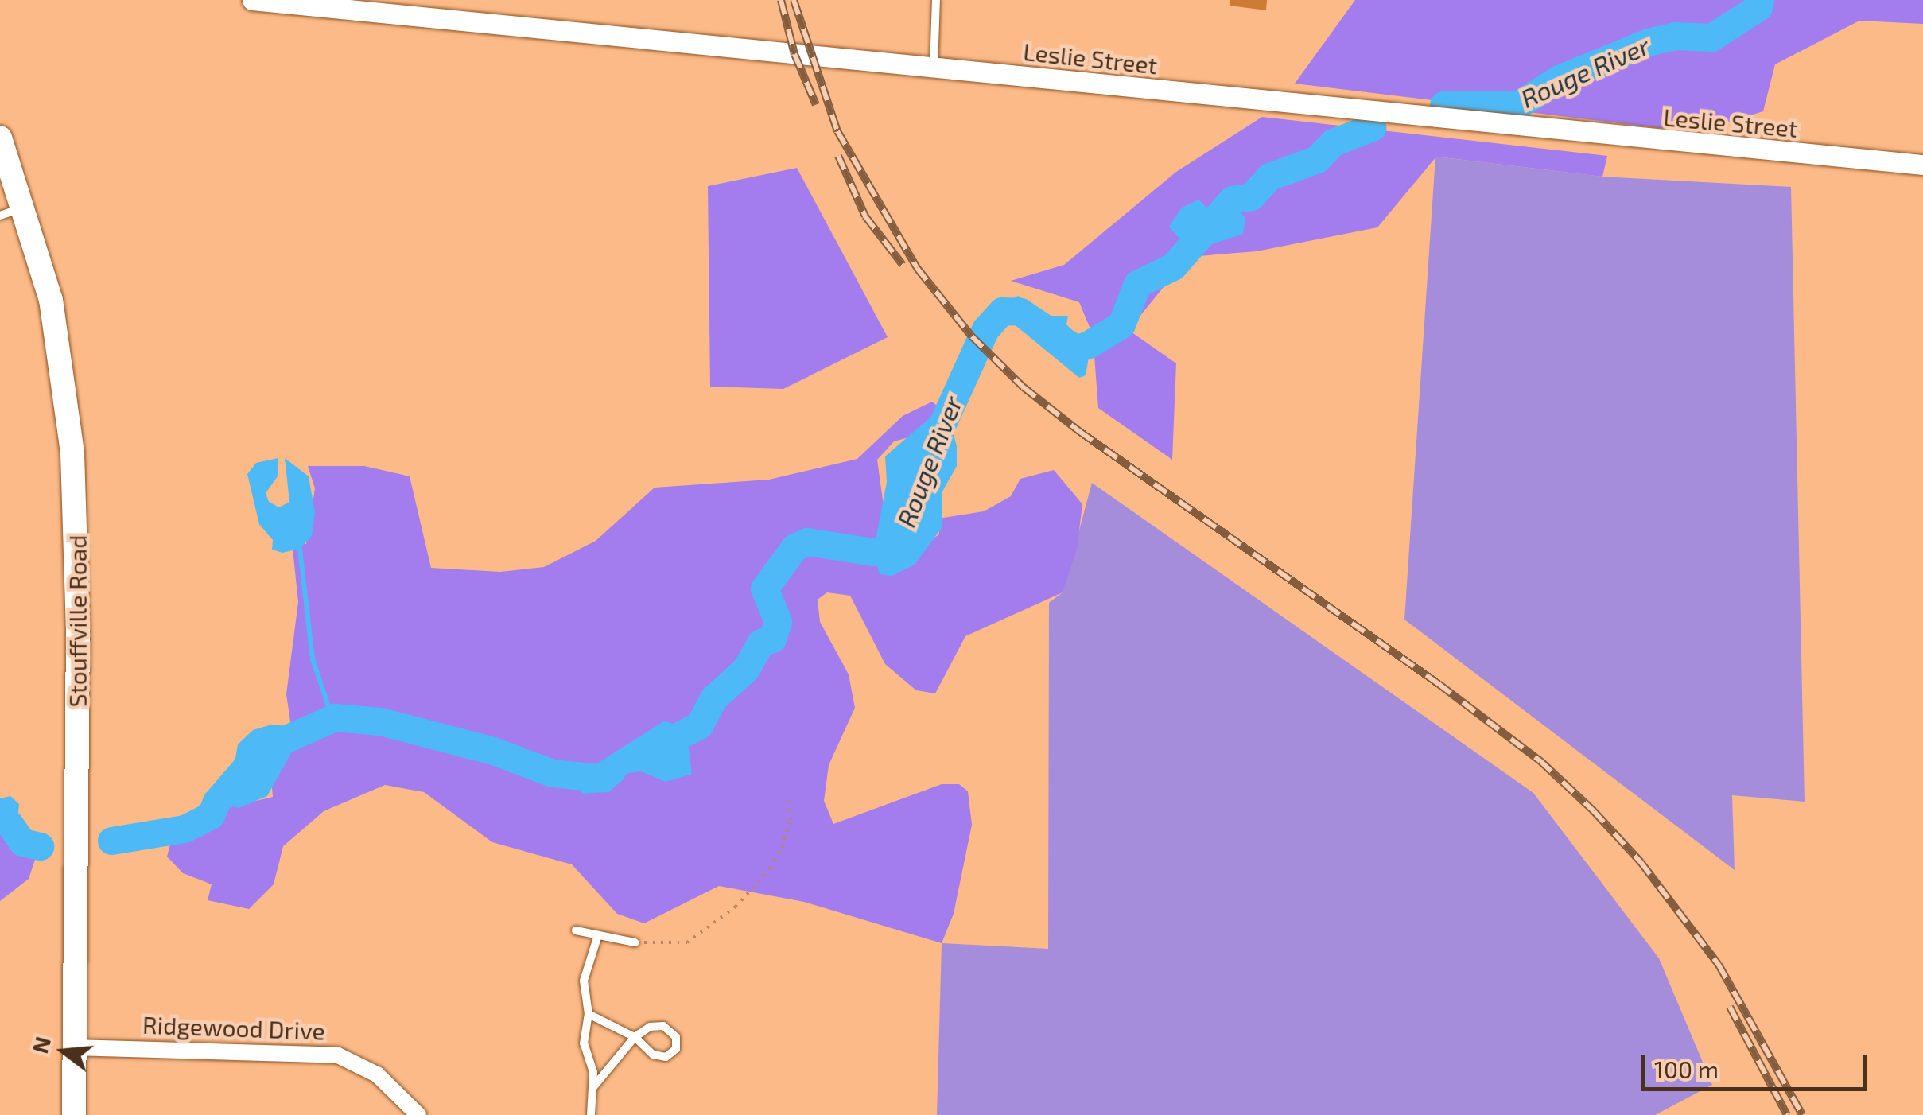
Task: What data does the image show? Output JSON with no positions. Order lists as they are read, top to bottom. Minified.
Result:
{"streets":{"main road":["Stouffville Road"],"street":["Leslie Street","Ridgewood Drive"]},"crossings":[["Stouffville Road","Ridgewood Drive"]],"water":["Rouge River"],"scale_bar":"100 m","north":"left"}
